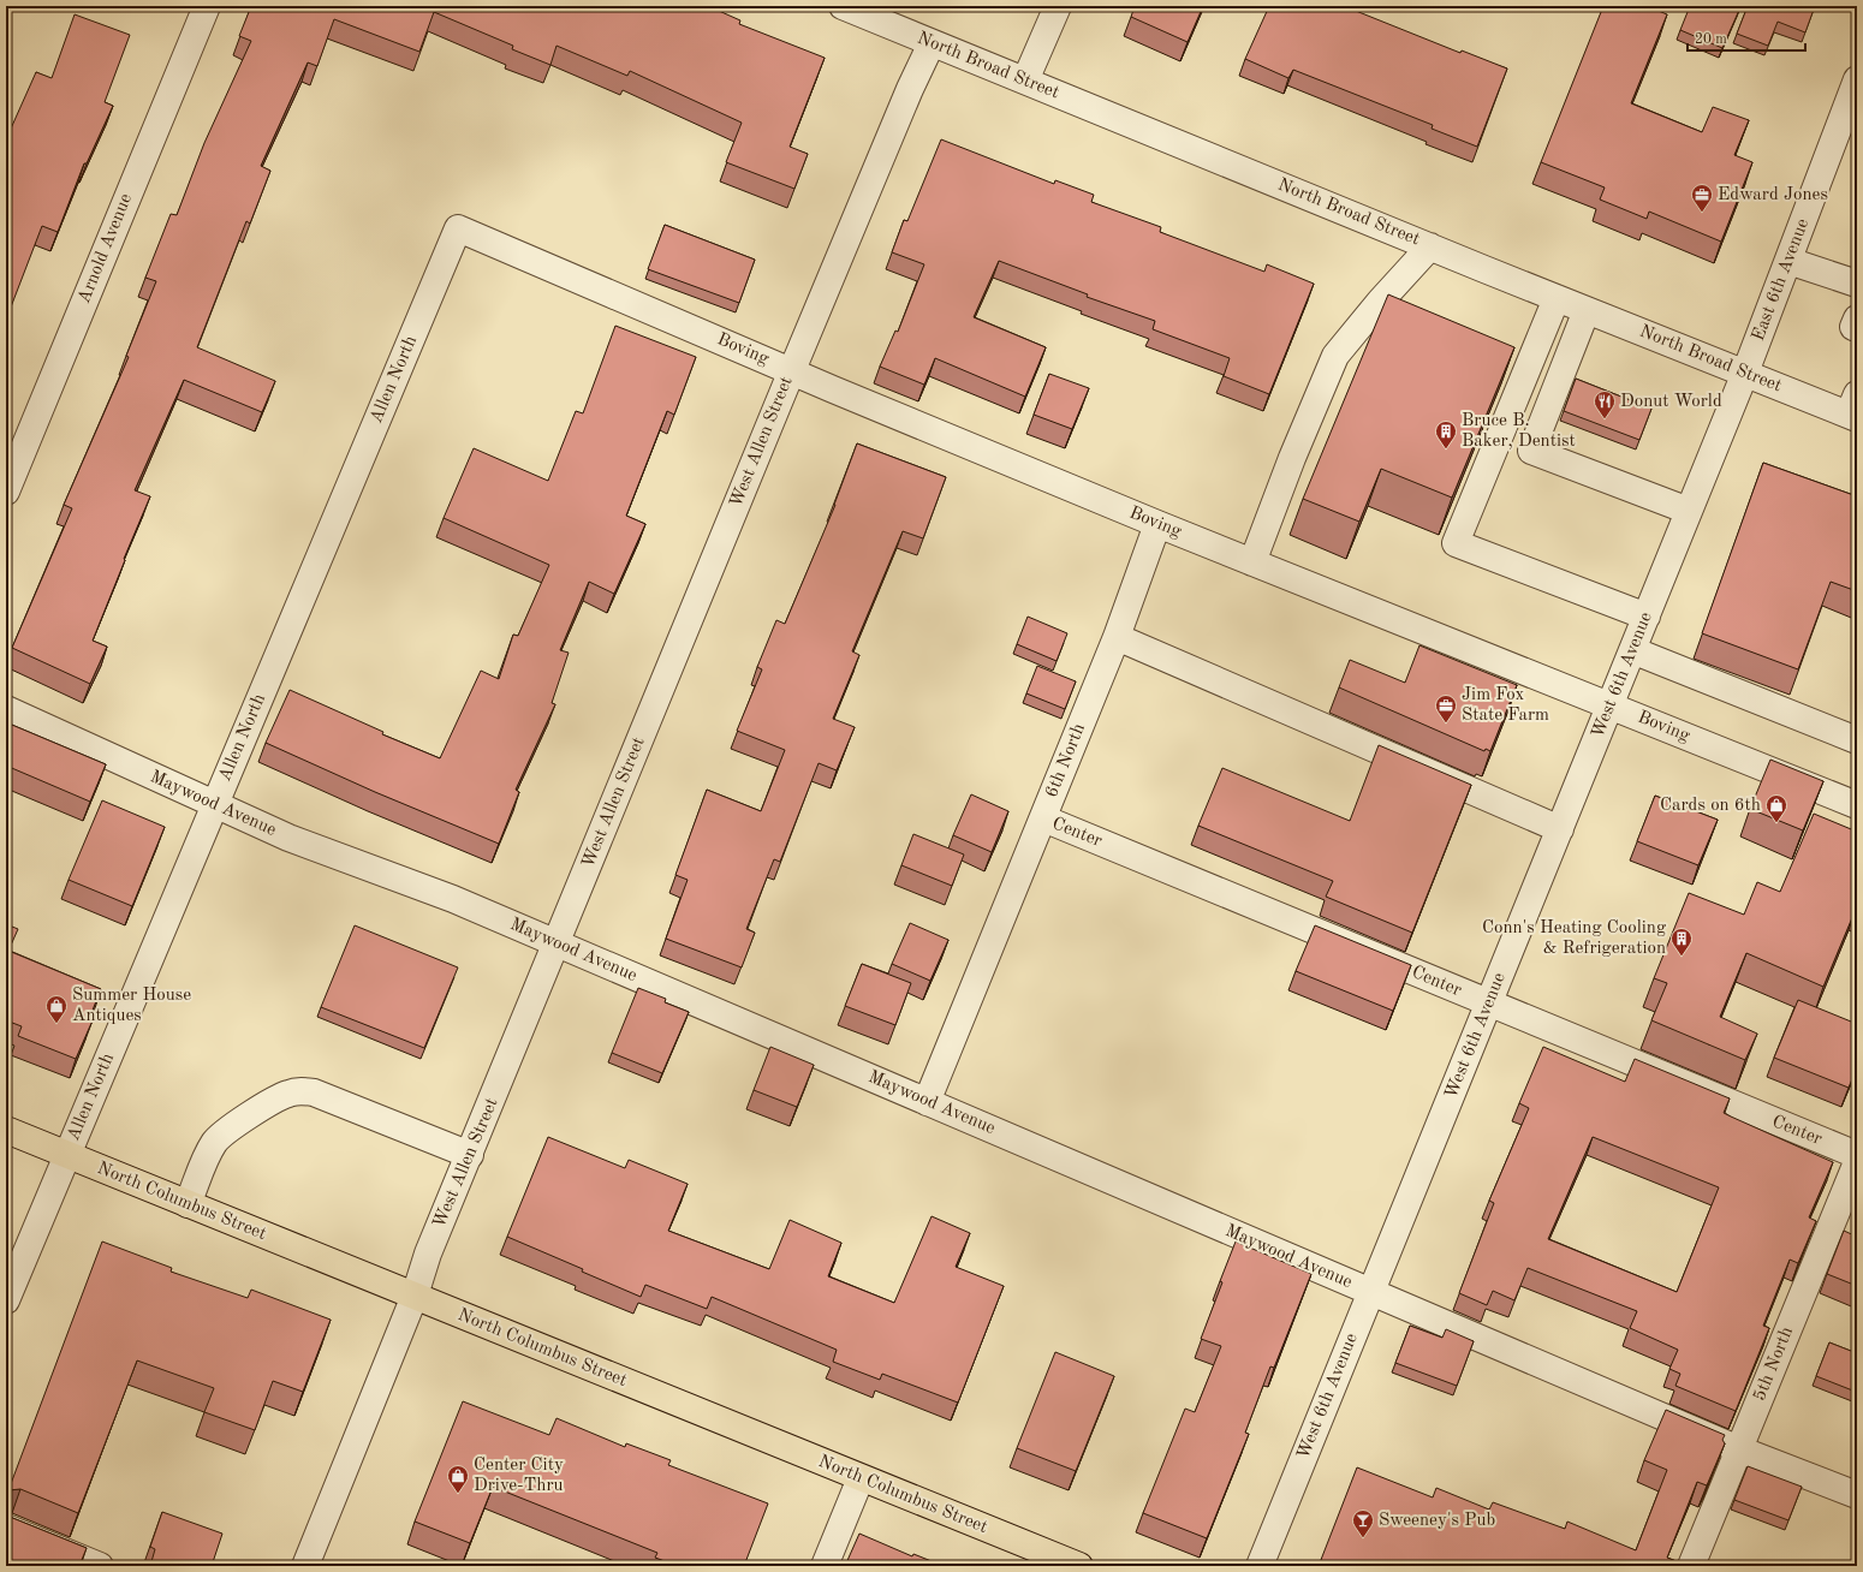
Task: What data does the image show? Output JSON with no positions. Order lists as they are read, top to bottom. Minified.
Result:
{"streets":{"main road":["North Columbus Street"],"street":["North Broad Street","Arnold Avenue","East 6th Avenue","Boving","Allen North","West Allen Street","West 6th Avenue","6th North","Maywood Avenue","Center","5th North"]},"crossings":[["North Broad Street","East 6th Avenue"],["North Broad Street","West Allen Street"],["North Broad Street","West 6th Avenue"],["East 6th Avenue","West 6th Avenue"],["Boving","Allen North"],["Boving","West Allen Street"],["Boving","West 6th Avenue"],["Boving","6th North"],["Allen North","Maywood Avenue"],["Allen North","North Columbus Street"],["West Allen Street","Maywood Avenue"],["West Allen Street","North Columbus Street"],["West 6th Avenue","Maywood Avenue"],["West 6th Avenue","Center"],["6th North","Maywood Avenue"],["6th North","Center"],["Maywood Avenue","5th North"]],"places":{"office":["Edward Jones","Jim Fox State Farm"],"restaurant":["Donut World"],"building":["Bruce B. Baker, Dentist","Conn's Heating Cooling & Refrigeration"],"shop":["Cards on 6th","Summer House Antiques","Center City Drive-Thru"],"bar":["Sweeney's Pub"]},"scale_bar":"20 m"}
